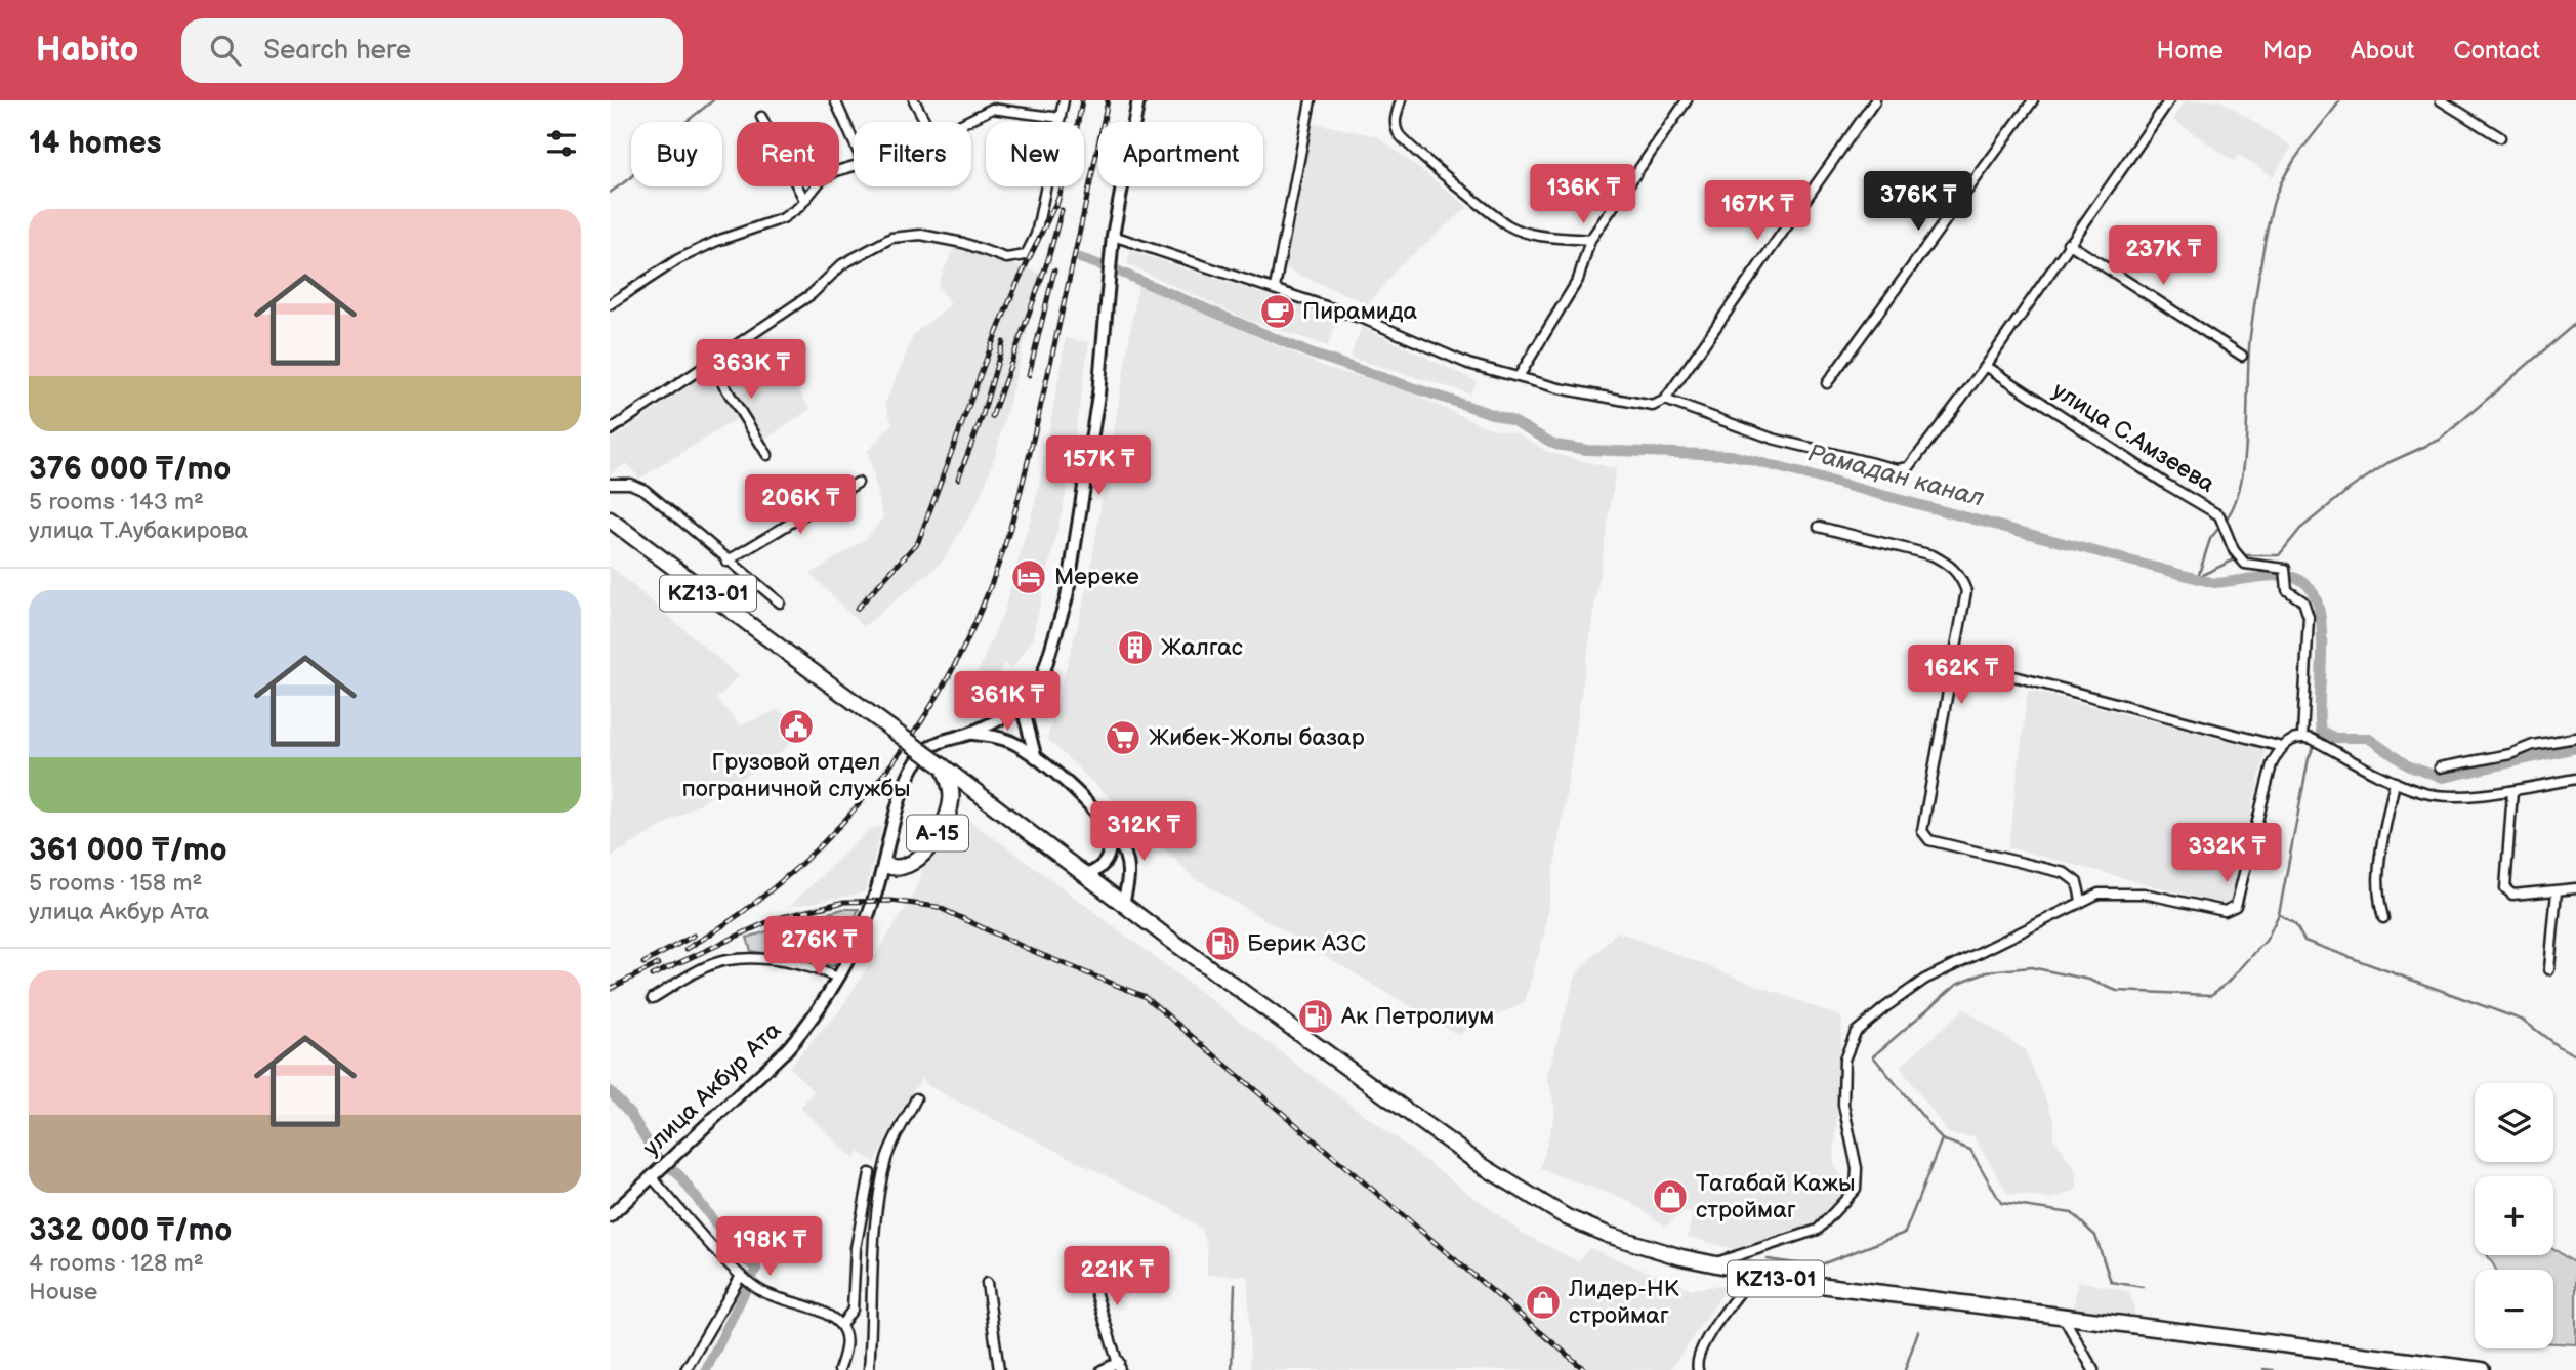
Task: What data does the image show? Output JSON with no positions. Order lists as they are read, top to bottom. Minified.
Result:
{"streets":{"highway":["KZ13-01","A-15"],"main road":["улица Акбур Ата"],"street":["улица С.Амзеева"]},"crossings":[["KZ13-01","A-15"],["A-15","улица Акбур Ата"]],"water":["Рамадан канал"],"places":{"cafe":["Пирамида"],"hotel":["Мереке"],"building":["Жалгас"],"public building":["Грузовой отдел пограничной службы"],"supermarket":["Жибек-Жолы базар"],"fuel station":["Берик АЗС","Ак Петролиум"],"shop":["Тагабай Кажы строймаг","Лидер-НК строймаг"]},"page":{"header":"Habito","search":"Search here","nav":["Home","Map","About","Contact"],"heading":"14 homes","chip":["Buy","Rent","Filters","New","Apartment"],"price":["136K ₸","376K ₸","167K ₸","237K ₸","363K ₸","157K ₸","206K ₸","162K ₸","361K ₸","312K ₸","332K ₸","276K ₸","198K ₸","221K ₸"],"list":[{"name":"376 000 ₸/mo","note":"5 rooms · 143 m² · улица Т.Аубакирова"},{"name":"361 000 ₸/mo","note":"5 rooms · 158 m² · улица Акбур Ата"},{"name":"332 000 ₸/mo","note":"4 rooms · 128 m² · House"}],"map_buttons":["+","−"]}}
